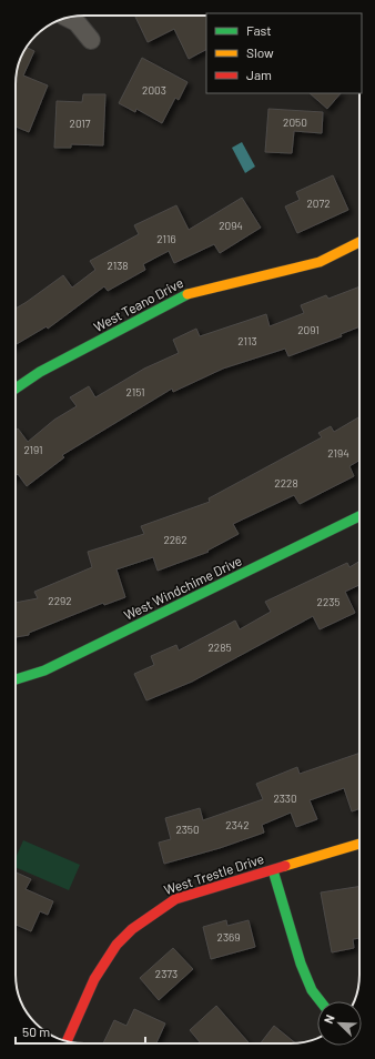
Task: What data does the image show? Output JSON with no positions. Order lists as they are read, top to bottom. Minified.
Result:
{"streets":{"street":["West Teano Drive","West Windchime Drive","West Trestle Drive"]},"house_numbers":["2003","2050","2017","2072","2094","2116","2138","2091","2113","2151","2191","2194","2228","2262","2292","2235","2285","2330","2342","2350","2369","2373"],"legend":["Fast","Slow","Jam"],"scale_bar":"50 m","north":"top left"}
